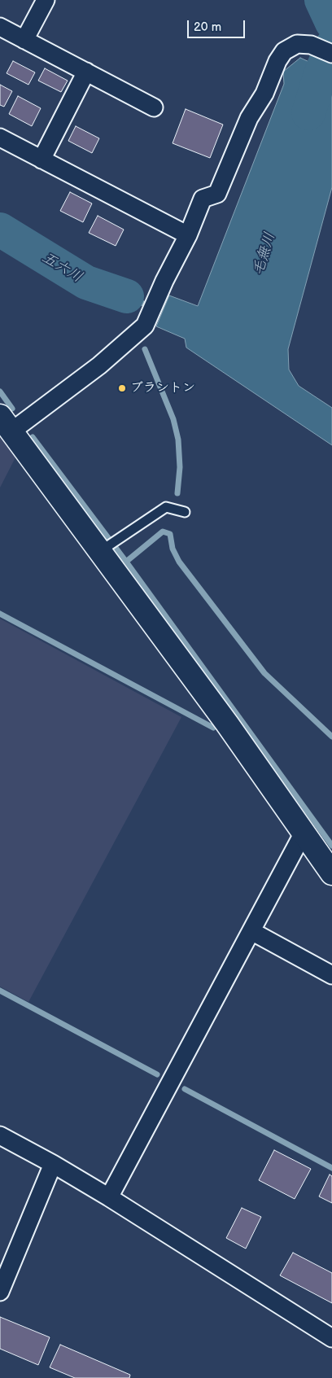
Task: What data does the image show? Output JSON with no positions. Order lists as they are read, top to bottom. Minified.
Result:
{"water":["毛無川","五六川"],"places":["ブラントン"],"scale_bar":"20 m"}
